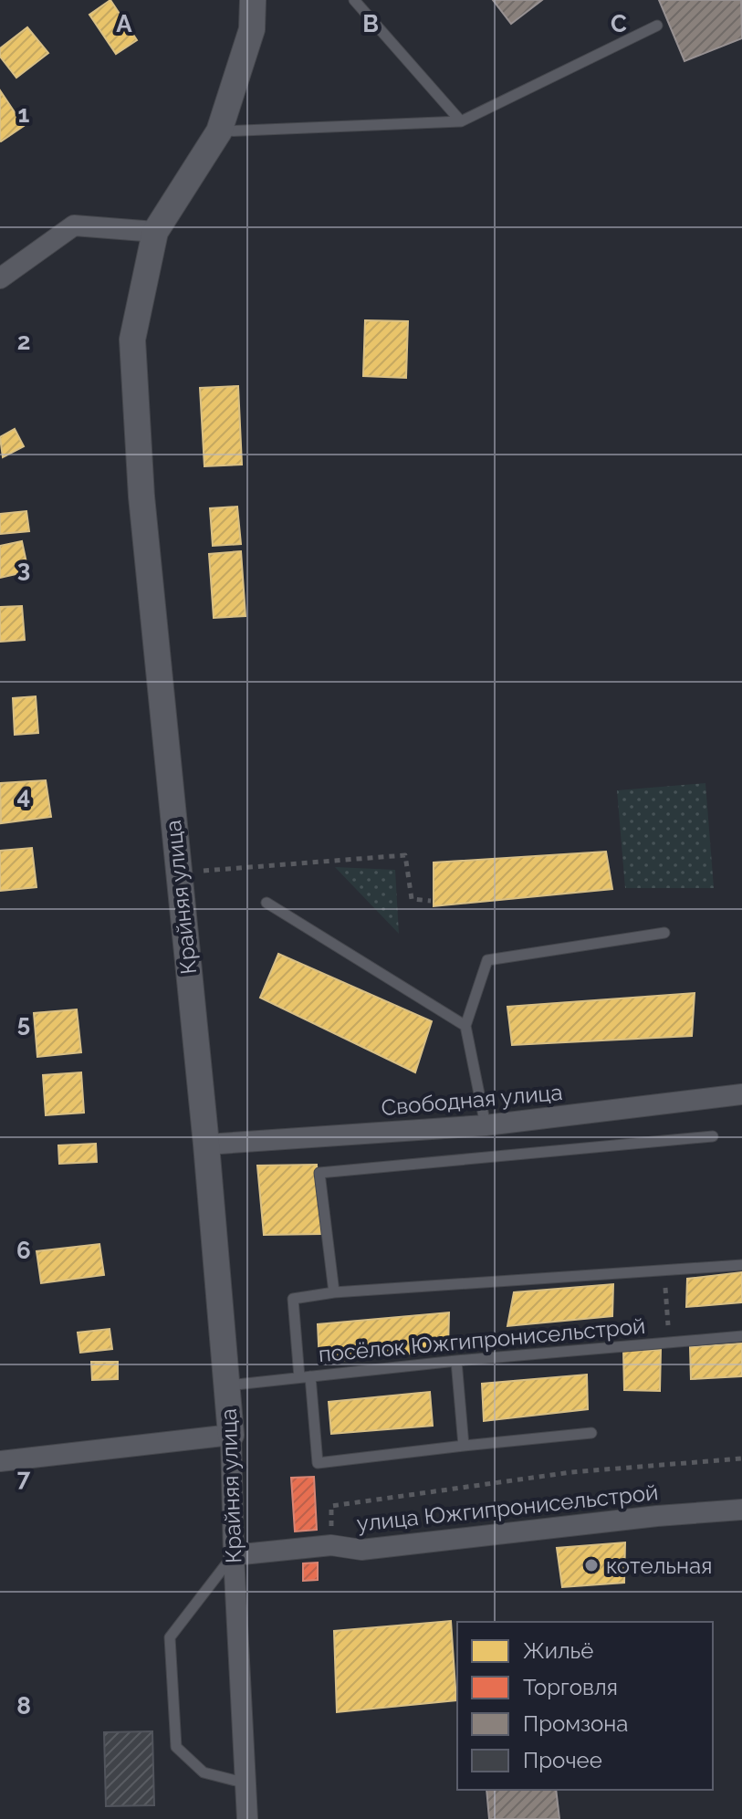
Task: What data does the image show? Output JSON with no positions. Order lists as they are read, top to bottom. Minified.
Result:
{"streets":{"street":["Крайняя улица","Свободная улица","улица Южгипронисельстрой"],"lane":["посёлок Южгипронисельстрой"]},"crossings":[["Крайняя улица","Свободная улица"],["Крайняя улица","посёлок Южгипронисельстрой"],["Крайняя улица","улица Южгипронисельстрой"]],"places":["котельная"],"legend":["Жильё","Торговля","Промзона","Прочее"],"grid":{"columns":["A","B","C"],"rows":["1","2","3","4","5","6","7","8"]}}
